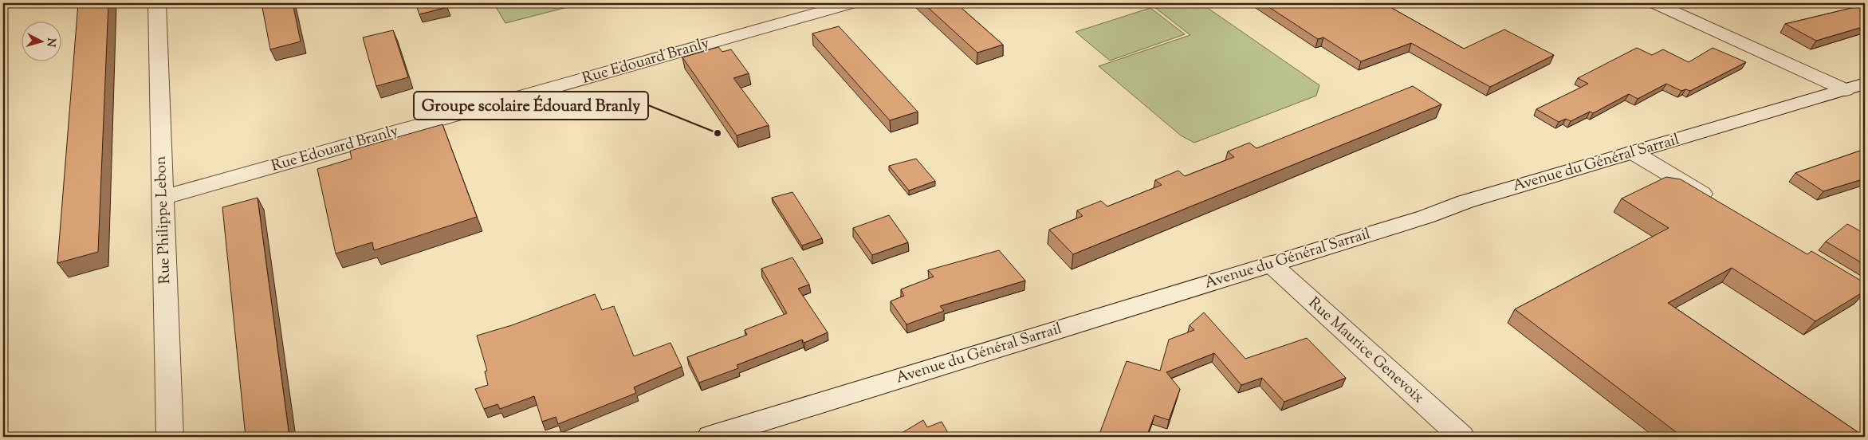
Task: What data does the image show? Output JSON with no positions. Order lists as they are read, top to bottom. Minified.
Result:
{"streets":{"street":["Rue Edouard Branly","Avenue du Général Sarrail","Rue Philippe Lebon","Rue Maurice Genevoix"]},"crossings":[["Rue Edouard Branly","Rue Philippe Lebon"],["Avenue du Général Sarrail","Rue Maurice Genevoix"]],"places":["Groupe scolaire Édouard Branly"],"north":"right"}
